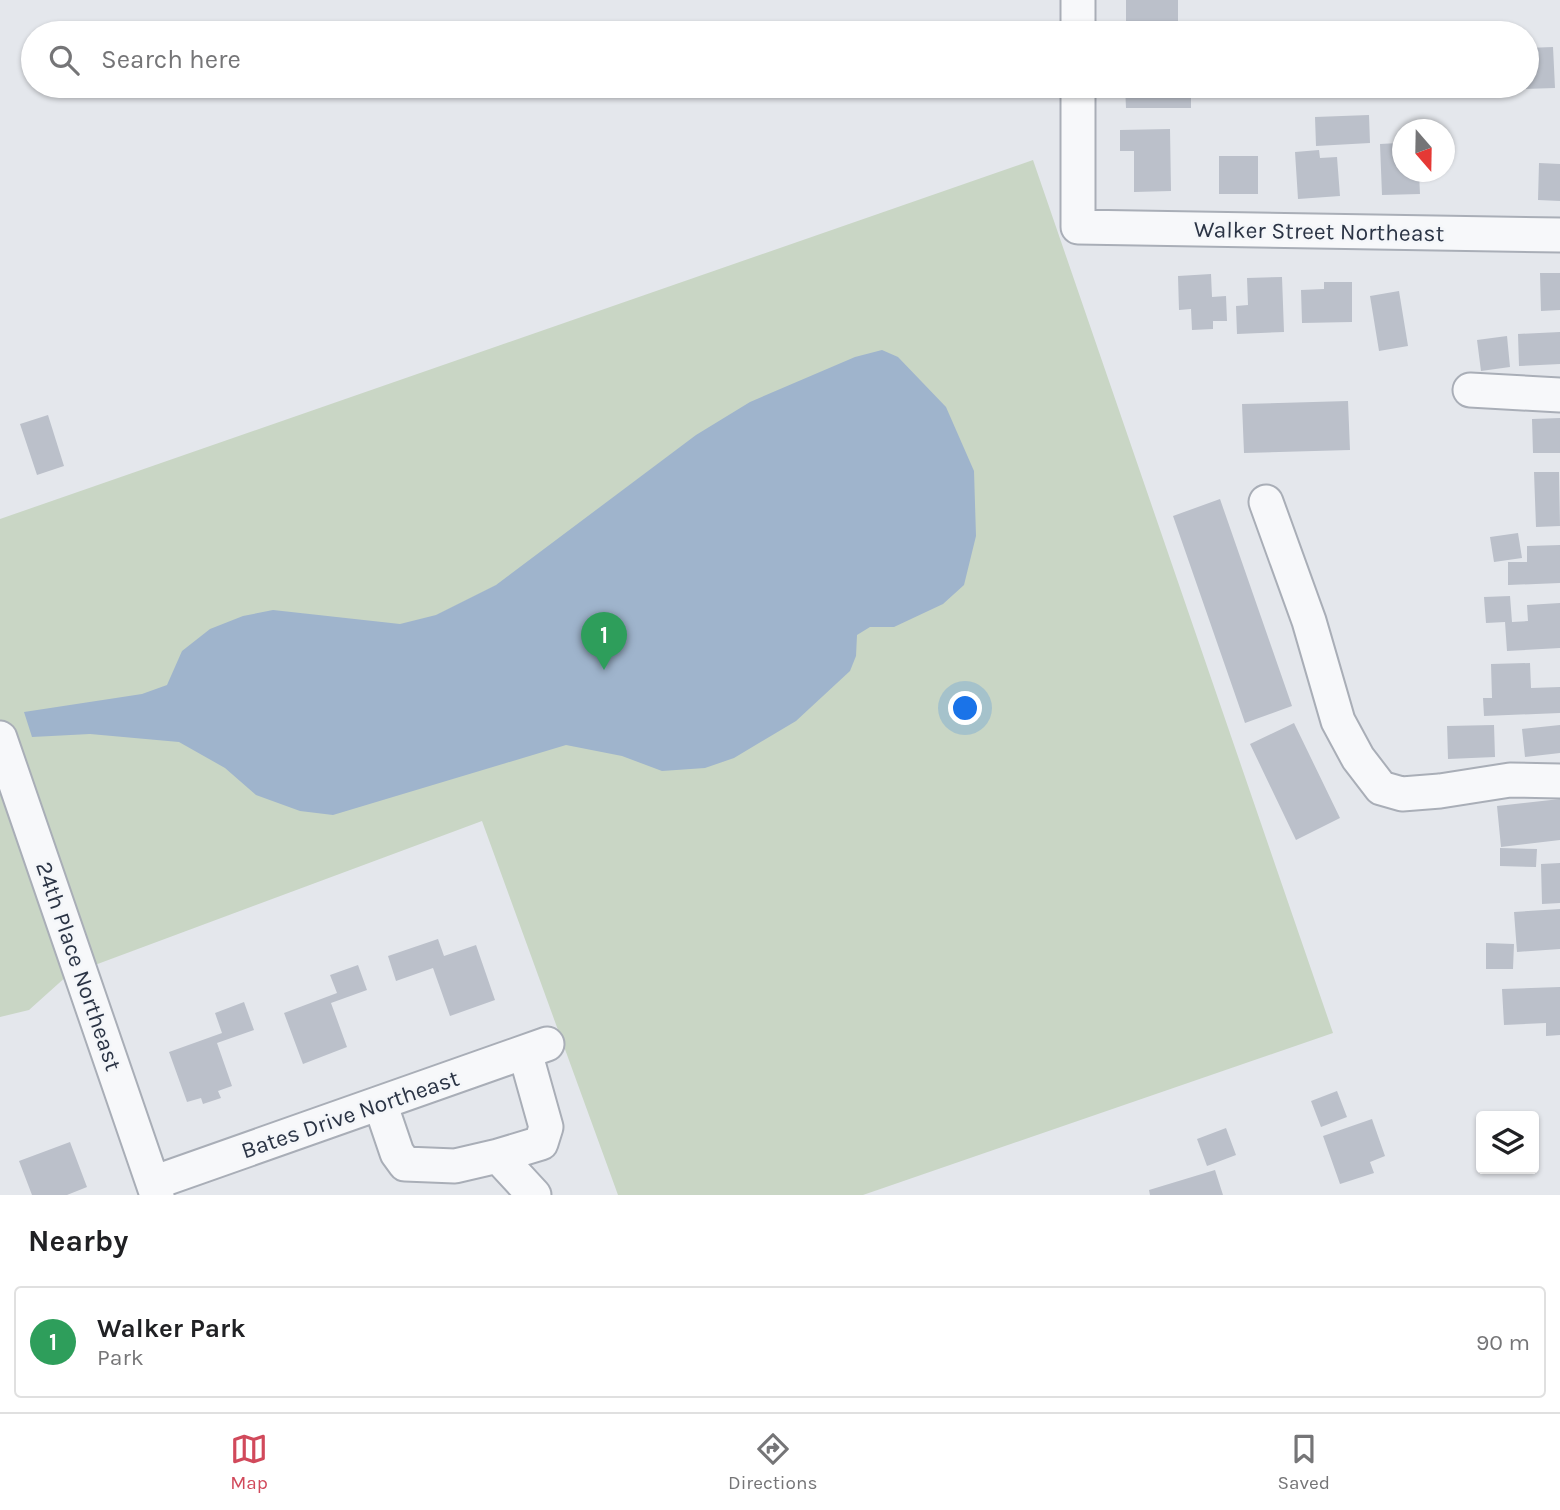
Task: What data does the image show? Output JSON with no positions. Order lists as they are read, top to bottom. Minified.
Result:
{"streets":{"street":["Walker Street Northeast","24th Place Northeast","Bates Drive Northeast"]},"crossings":[["24th Place Northeast","Bates Drive Northeast"]],"north":"bottom","page":{"search":"Search here","pins":"1","heading":"Nearby","list":[{"mark":"1","name":"Walker Park","note":"Park","value":"90 m"}],"nav":["Map","Directions","Saved"]}}
